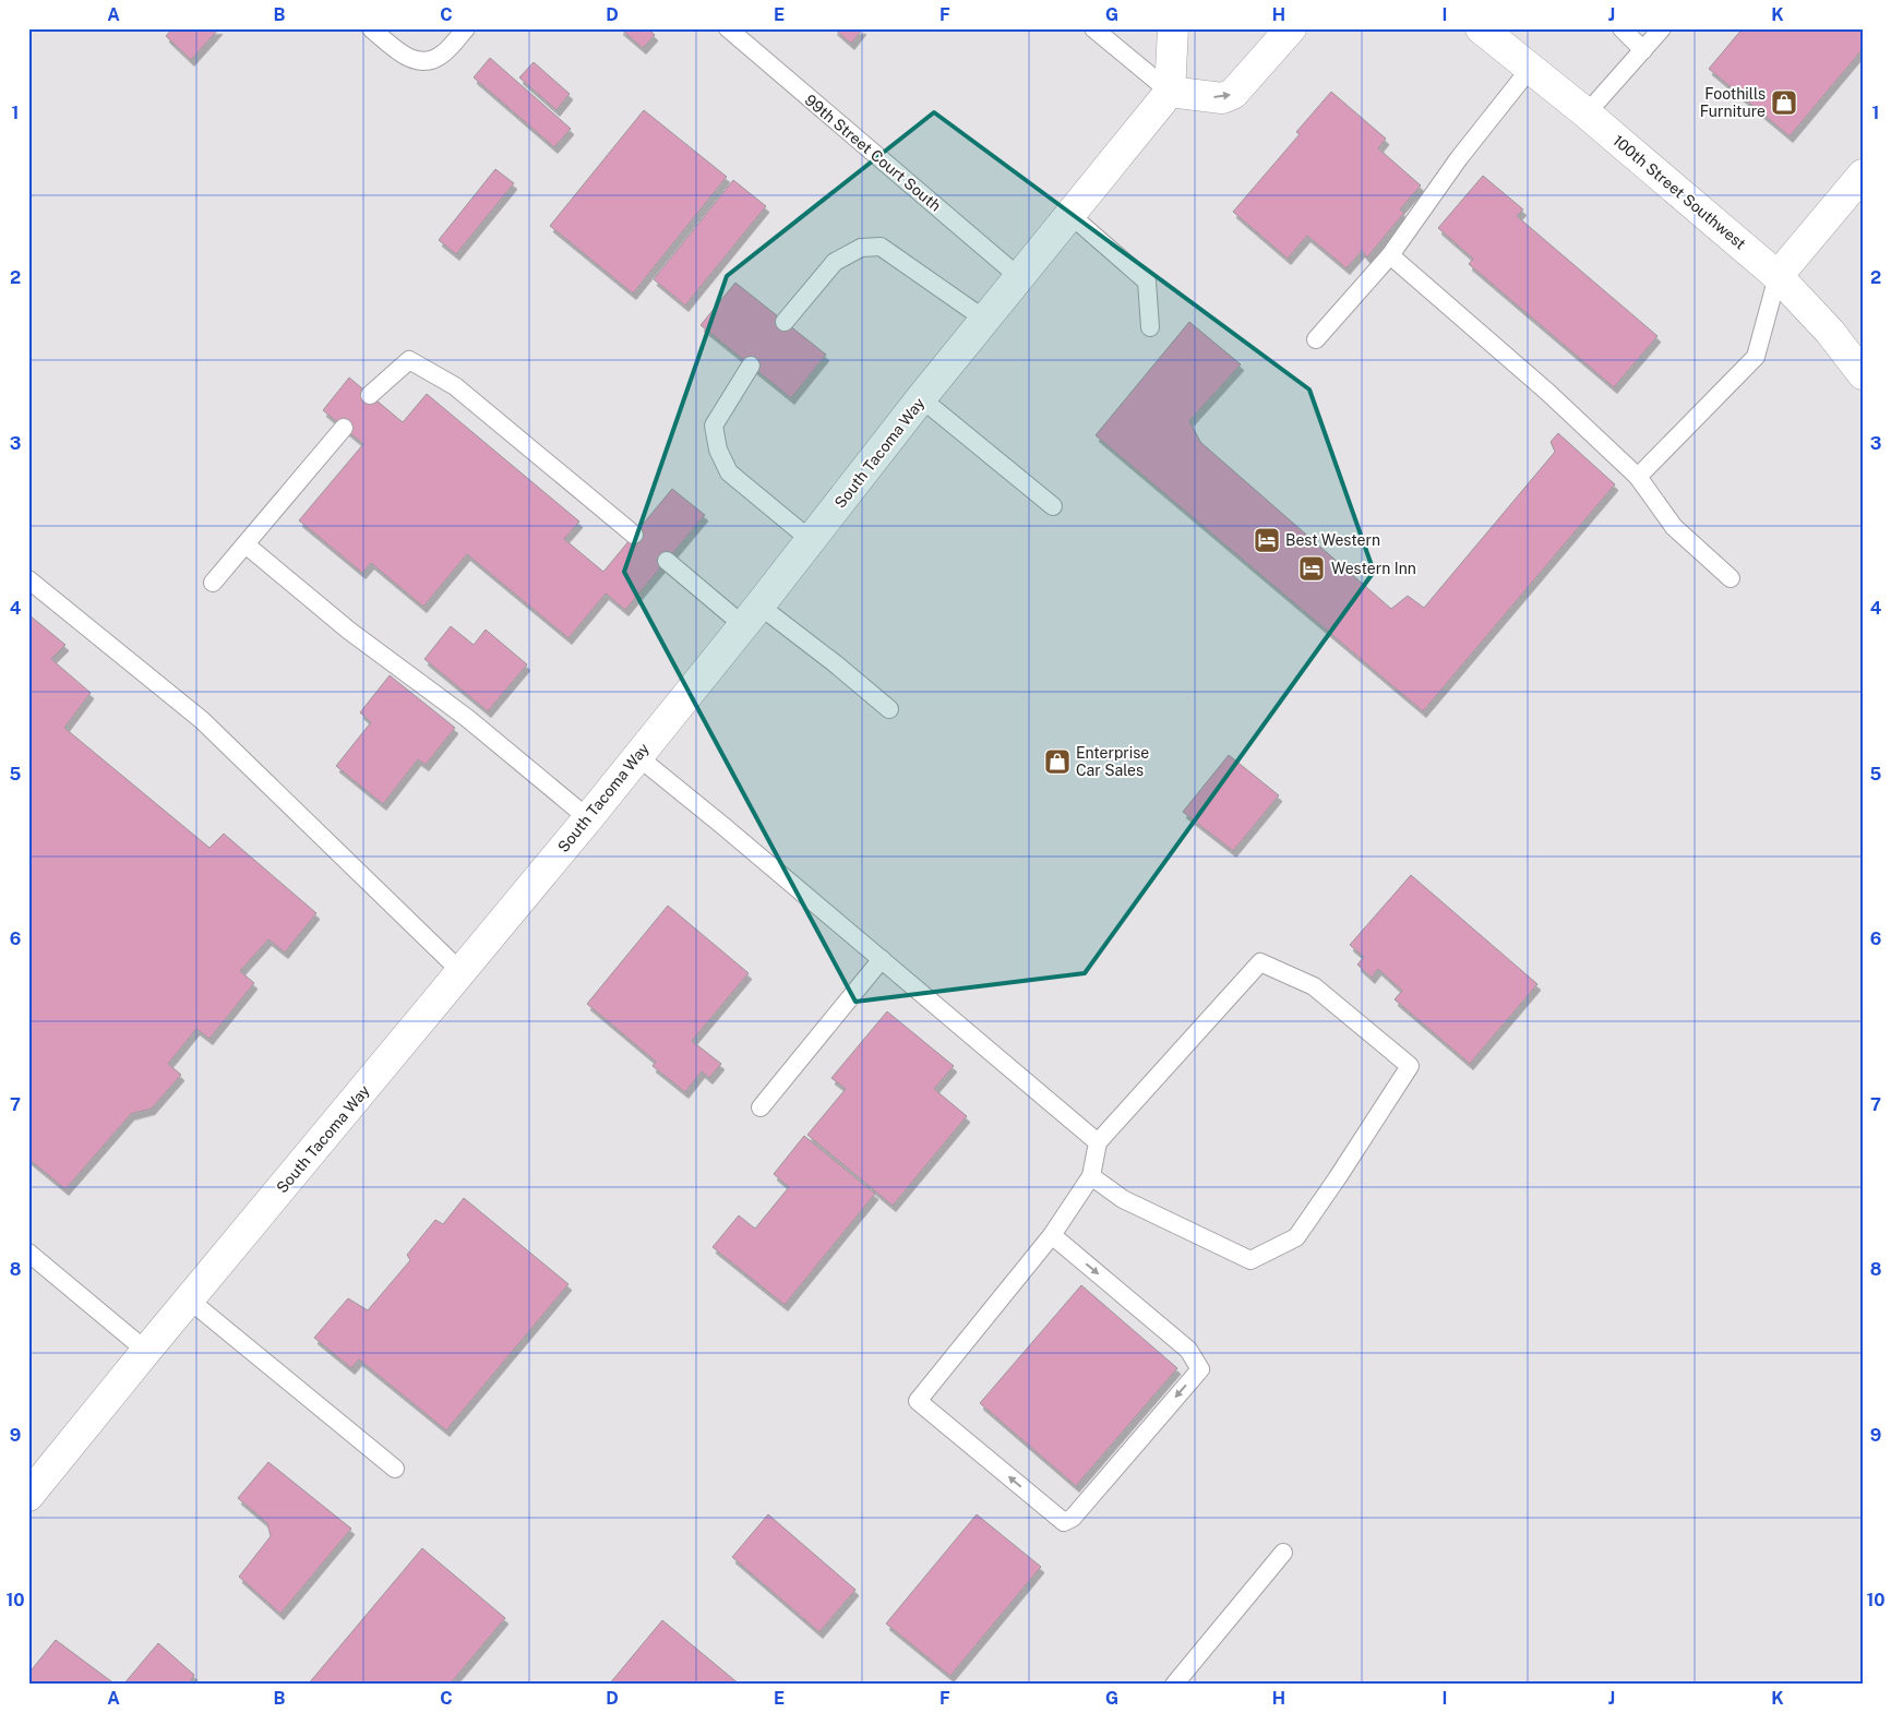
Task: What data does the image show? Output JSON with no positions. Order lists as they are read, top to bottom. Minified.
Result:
{"streets":{"main road":["100th Street Southwest","South Tacoma Way"],"lane":["99th Street Court South"]},"crossings":[["99th Street Court South","South Tacoma Way"]],"places":{"shop":["Foothills Furniture","Enterprise Car Sales"],"hotel":["Best Western","Western Inn"]},"grid":{"columns":["A","B","C","D","E","F","G","H","I","J","K"],"rows":["1","2","3","4","5","6","7","8","9","10"]}}
